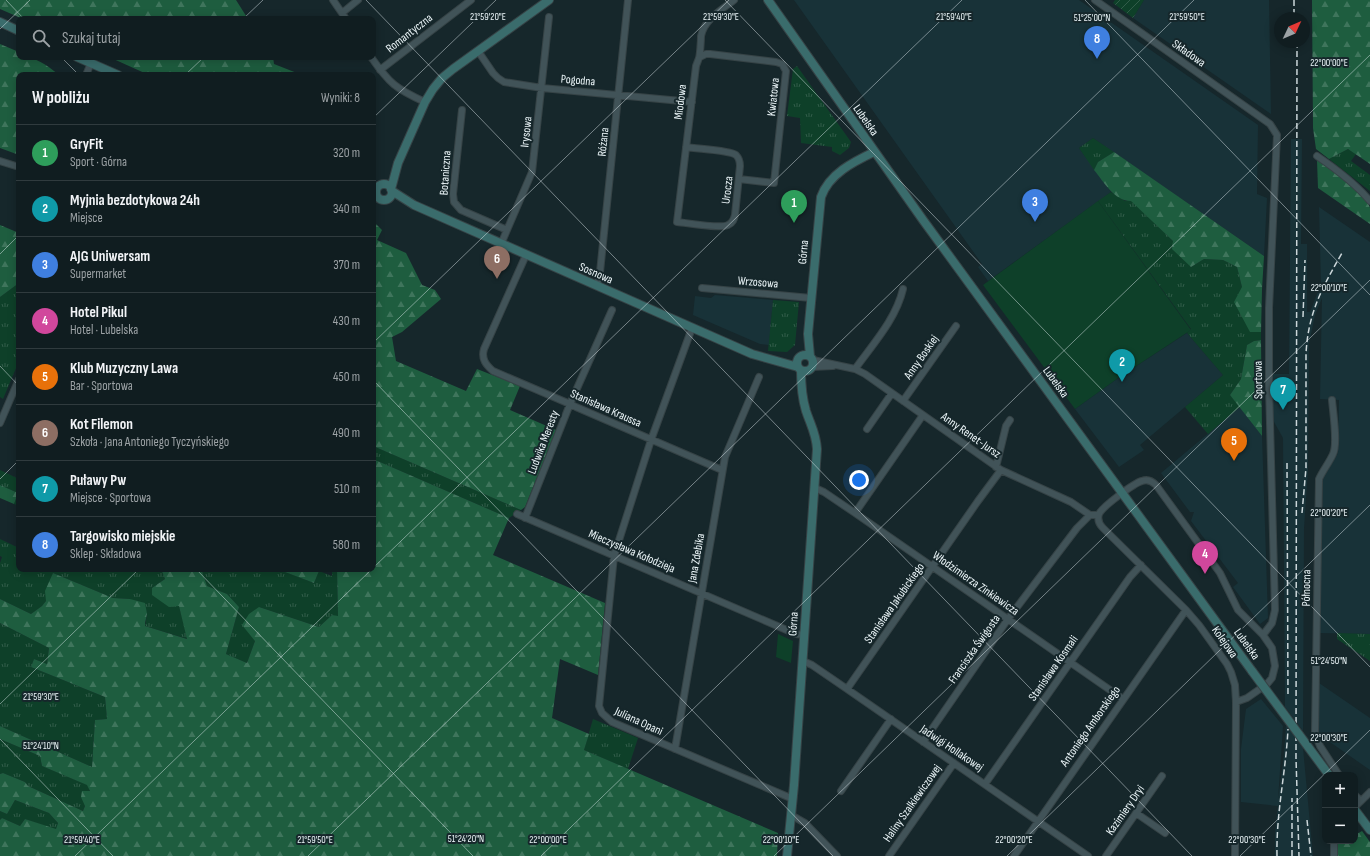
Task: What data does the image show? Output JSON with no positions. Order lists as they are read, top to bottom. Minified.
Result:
{"streets":{"street":["Romantyczna","Składowa","Pogodna","Kwiatowa","Miodowa","Lubelska","Irysowa","Różana","Botaniczna","Urocza","Górna","Sosnowa","Wrzosowa","Anny Boskiej","Sportowa","Stanisława Kraussa","Anny Renet-Jursz","Ludwika Meresty","Mieczysława Kołodzieja","Jana Zdebika","Włodzimierza Zinkiewicza","Północna","Stanisława Jakubickiego","Kolejowa","Franciszka Świgosta","Stanisława Kosmali","Juliana Opani","Antoniego Amborskiego","Jadwigi Hollakowej","Haliny Szalkiewiczowej","Kazimiery Dryi"]},"crossings":[["Składowa","Sportowa"],["Pogodna","Miodowa"],["Pogodna","Irysowa"],["Pogodna","Różana"],["Kwiatowa","Miodowa"],["Kwiatowa","Urocza"],["Miodowa","Urocza"],["Lubelska","Górna"],["Irysowa","Botaniczna"],["Irysowa","Sosnowa"],["Różana","Sosnowa"],["Górna","Sosnowa"],["Górna","Wrzosowa"],["Górna","Anny Renet-Jursz"],["Górna","Mieczysława Kołodzieja"],["Górna","Włodzimierza Zinkiewicza"],["Górna","Juliana Opani"],["Górna","Jadwigi Hollakowej"],["Sosnowa","Stanisława Kraussa"],["Sosnowa","Anny Renet-Jursz"],["Sosnowa","Juliana Opani"],["Anny Boskiej","Anny Renet-Jursz"],["Stanisława Kraussa","Ludwika Meresty"],["Stanisława Kraussa","Jana Zdebika"],["Stanisława Kraussa","Juliana Opani"],["Anny Renet-Jursz","Stanisława Jakubickiego"],["Anny Renet-Jursz","Kolejowa"],["Anny Renet-Jursz","Franciszka Świgosta"],["Ludwika Meresty","Mieczysława Kołodzieja"],["Mieczysława Kołodzieja","Jana Zdebika"],["Mieczysława Kołodzieja","Juliana Opani"],["Jana Zdebika","Juliana Opani"],["Włodzimierza Zinkiewicza","Stanisława Jakubickiego"],["Włodzimierza Zinkiewicza","Franciszka Świgosta"],["Włodzimierza Zinkiewicza","Stanisława Kosmali"],["Włodzimierza Zinkiewicza","Antoniego Amborskiego"],["Stanisława Jakubickiego","Jadwigi Hollakowej"],["Kolejowa","Stanisława Kosmali"],["Kolejowa","Antoniego Amborskiego"],["Franciszka Świgosta","Jadwigi Hollakowej"],["Stanisława Kosmali","Jadwigi Hollakowej"],["Antoniego Amborskiego","Jadwigi Hollakowej"],["Jadwigi Hollakowej","Haliny Szalkiewiczowej"]],"north":"top right","page":{"search":"Szukaj tutaj","pins":["8","3","1","6","2","7","5","4"],"heading":["W pobliżu","Wyniki: 8"],"list":[{"mark":"1","name":"GryFit","note":"Sport · Górna","value":"320 m"},{"mark":"2","name":"Myjnia bezdotykowa 24h","note":"Miejsce","value":"340 m"},{"mark":"3","name":"AJG Uniwersam","note":"Supermarket","value":"370 m"},{"mark":"4","name":"Hotel Pikul","note":"Hotel · Lubelska","value":"430 m"},{"mark":"5","name":"Klub Muzyczny Lawa","note":"Bar · Sportowa","value":"450 m"},{"mark":"6","name":"Kot Filemon","note":"Szkoła · Jana Antoniego Tyczyńskiego","value":"490 m"},{"mark":"7","name":"Puławy Pw","note":"Miejsce · Sportowa","value":"510 m"},{"mark":"8","name":"Targowisko miejskie","note":"Sklep · Składowa","value":"580 m"}],"map_buttons":["+","−"]},"coordinates":["21°59'20\"E","21°59'30\"E","21°59'40\"E","21°59'50\"E","51°25'00\"N","22°00'00\"E","22°00'10\"E","22°00'20\"E","51°24'50\"N","22°00'30\"E","51°24'10\"N","51°24'20\"N"]}
